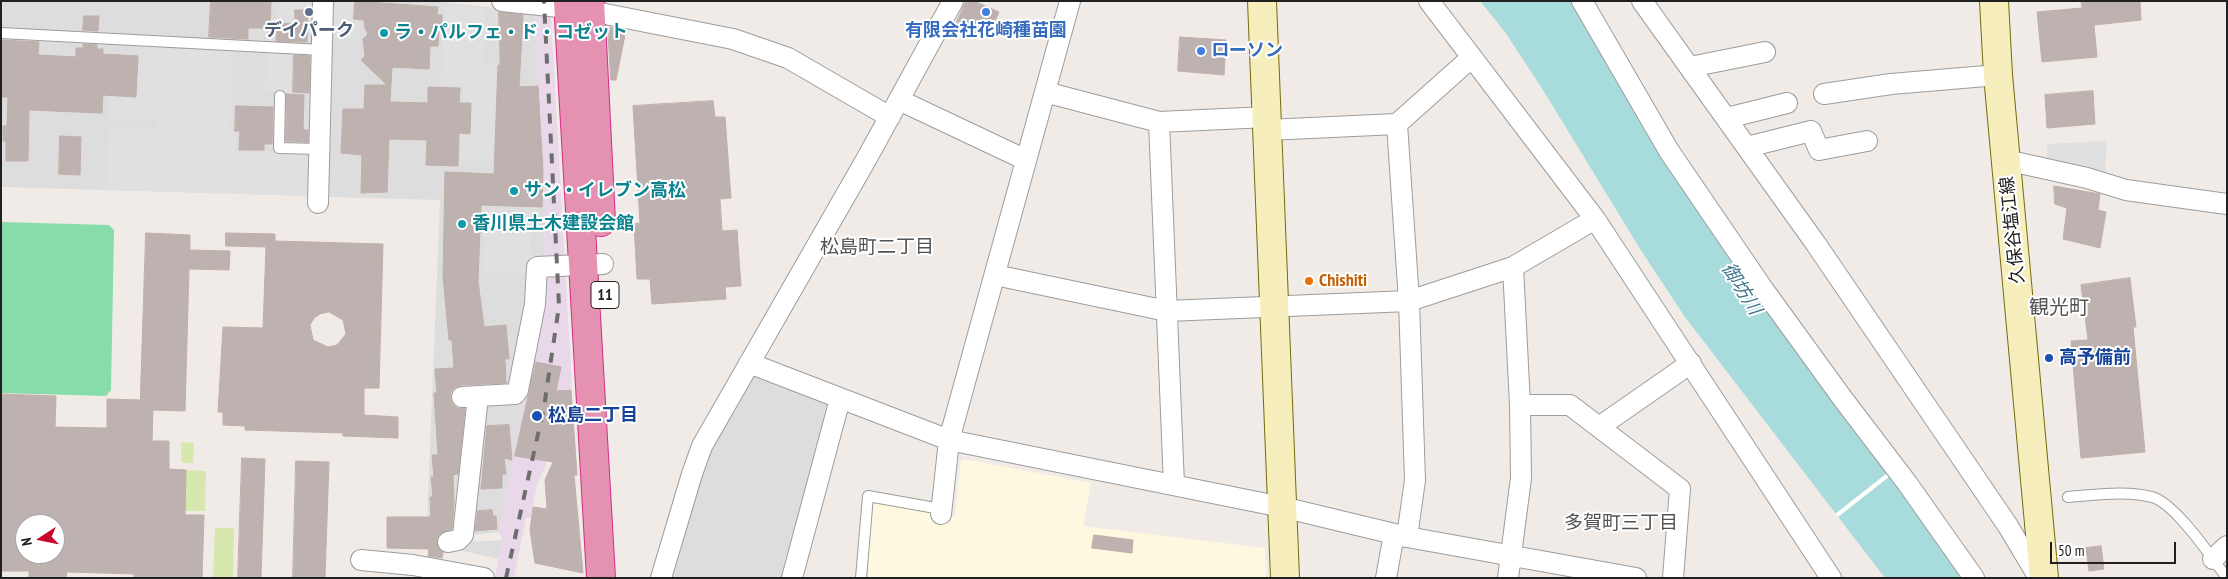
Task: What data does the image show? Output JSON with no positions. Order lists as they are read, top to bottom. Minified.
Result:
{"streets":{"highway":["11"],"main road":["久保谷塩江線"]},"districts":["松島町二丁目","観光町","多賀町三丁目"],"water":["御坊川"],"places":["デイパーク","有限会社花崎種苗園","ラ・パルフェ・ド・コゼット","ローソン","サン・イレブン高松","香川県土木建設会館","Chishiti","高予備前","松島二丁目"],"scale_bar":"50 m","north":"left"}
